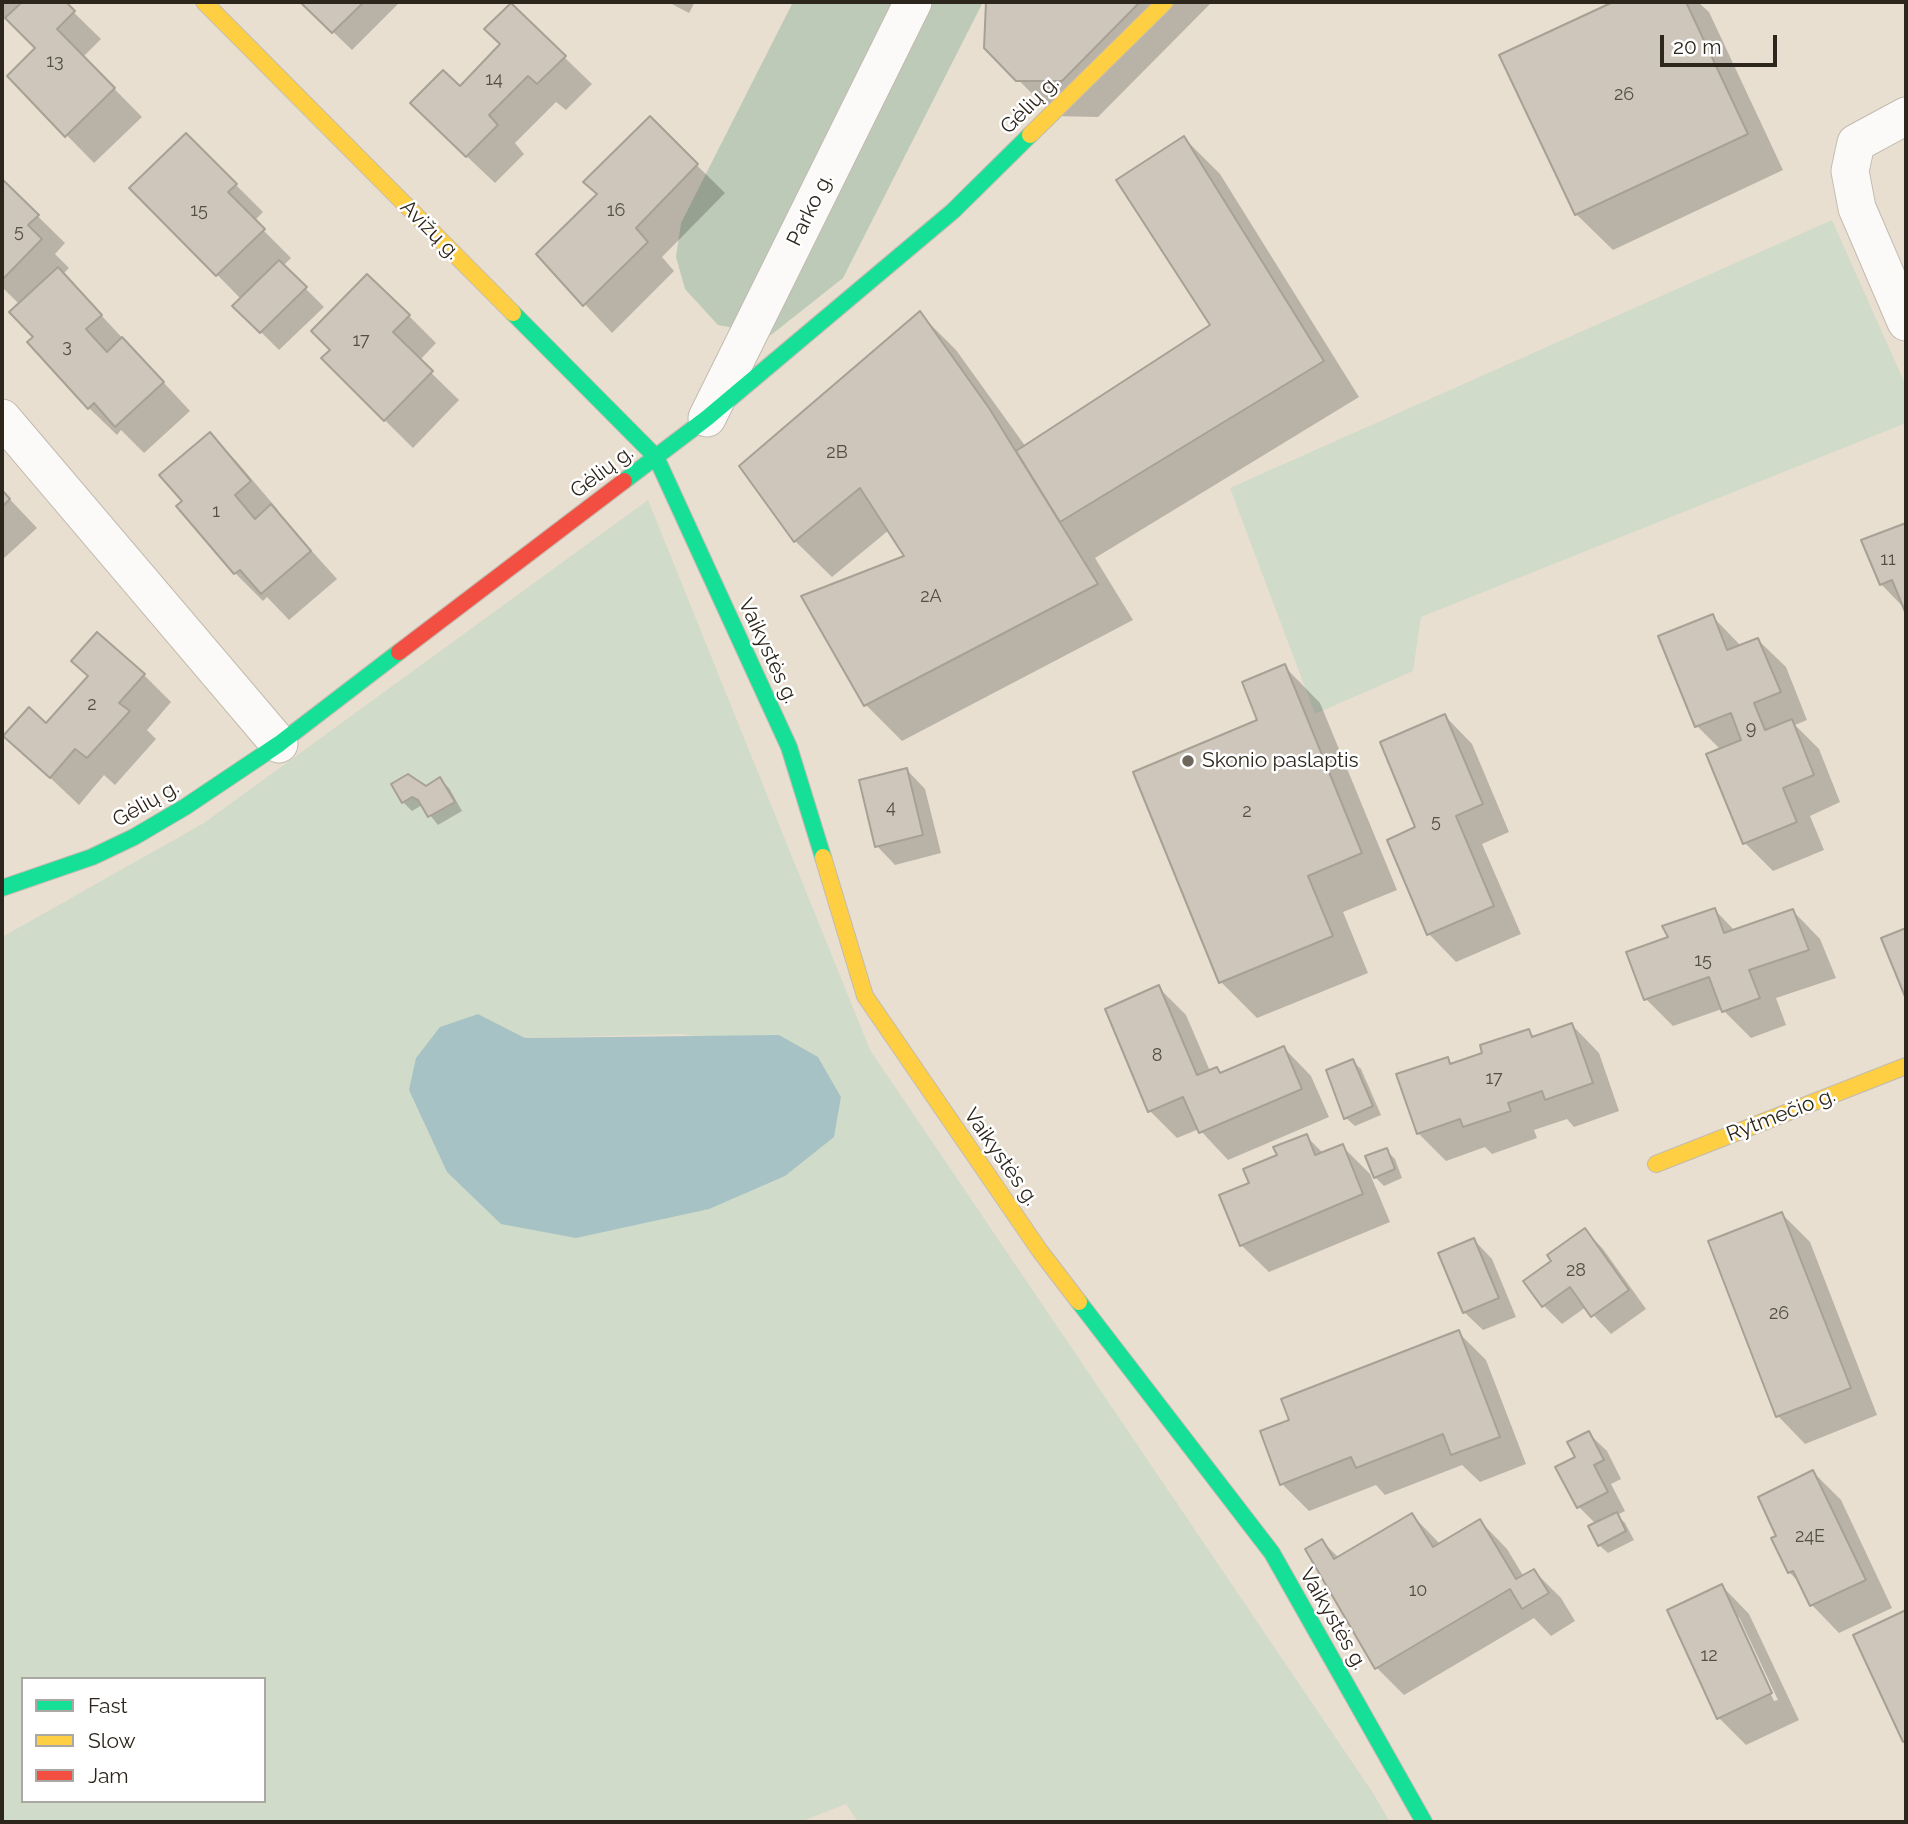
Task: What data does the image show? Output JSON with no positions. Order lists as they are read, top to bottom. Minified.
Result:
{"streets":{"street":["Gėlių g.","Parko g.","Avižų g.","Vaikystės g.","Rytmečio g."]},"crossings":[["Gėlių g.","Parko g."],["Gėlių g.","Avižų g."],["Gėlių g.","Vaikystės g."],["Avižų g.","Vaikystės g."]],"places":["Skonio paslaptis"],"house_numbers":["13","14","26","15","16","5","17","3","2B","1","11","2A","2","9","4","2","5","15","8","17","28","26","24E","10","12"],"legend":["Fast","Slow","Jam"],"scale_bar":"20 m"}
